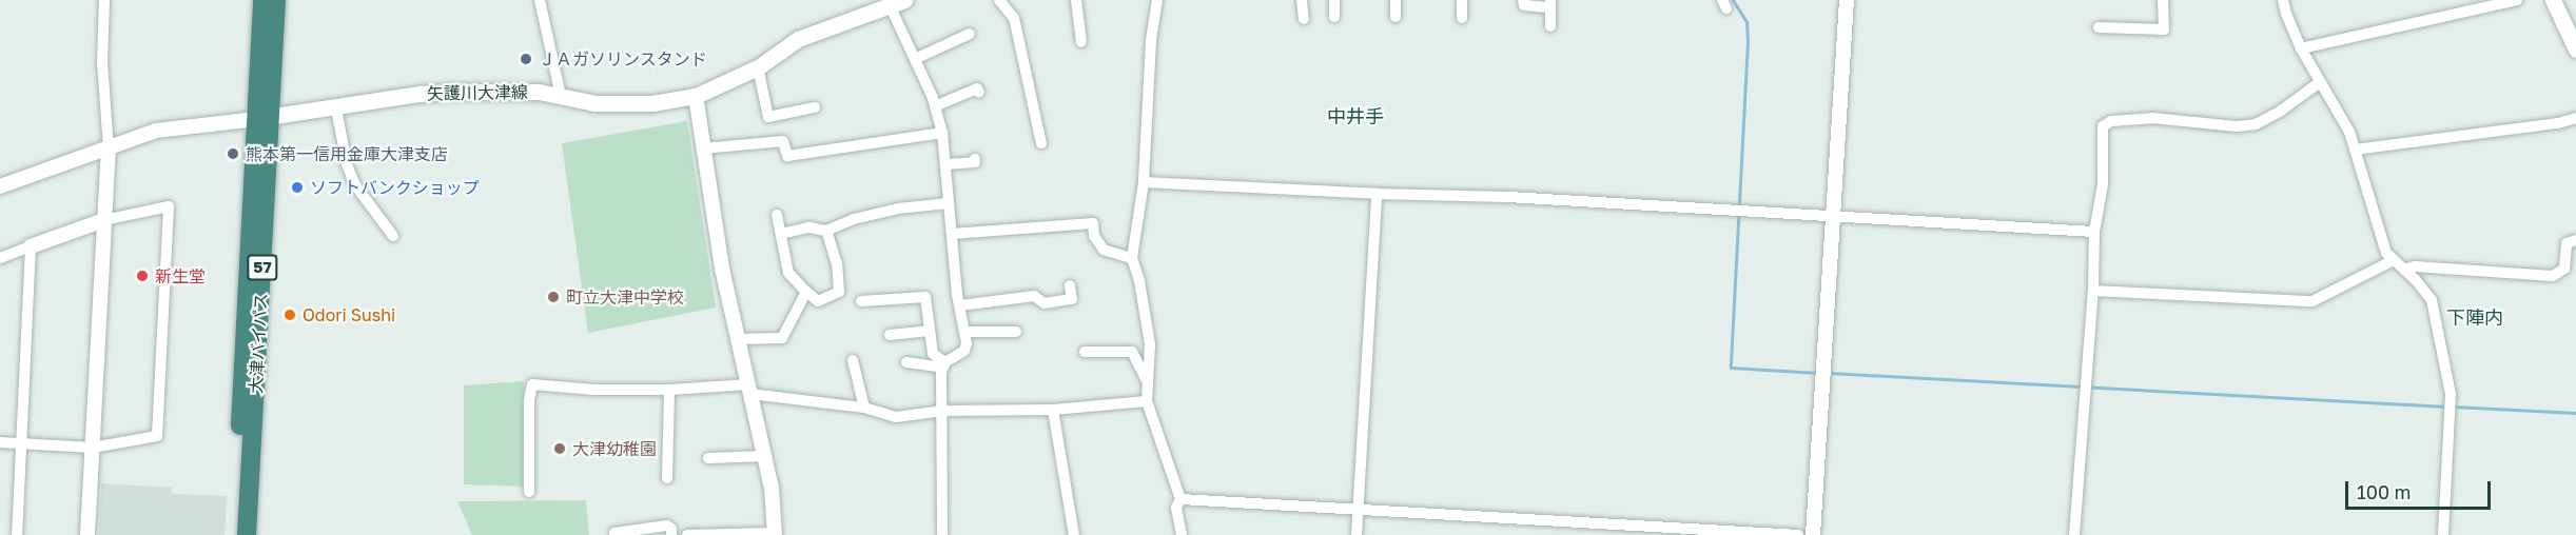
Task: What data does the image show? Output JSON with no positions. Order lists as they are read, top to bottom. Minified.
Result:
{"streets":{"highway":["57","大津バイパス"],"main road":["矢護川大津線"]},"crossings":[["矢護川大津線","大津バイパス"]],"districts":["中井手","下陣内"],"places":["ＪＡガソリンスタンド","熊本第一信用金庫大津支店","ソフトバンクショップ","新生堂","町立大津中学校","Odori Sushi","大津幼稚園"],"scale_bar":"100 m"}
